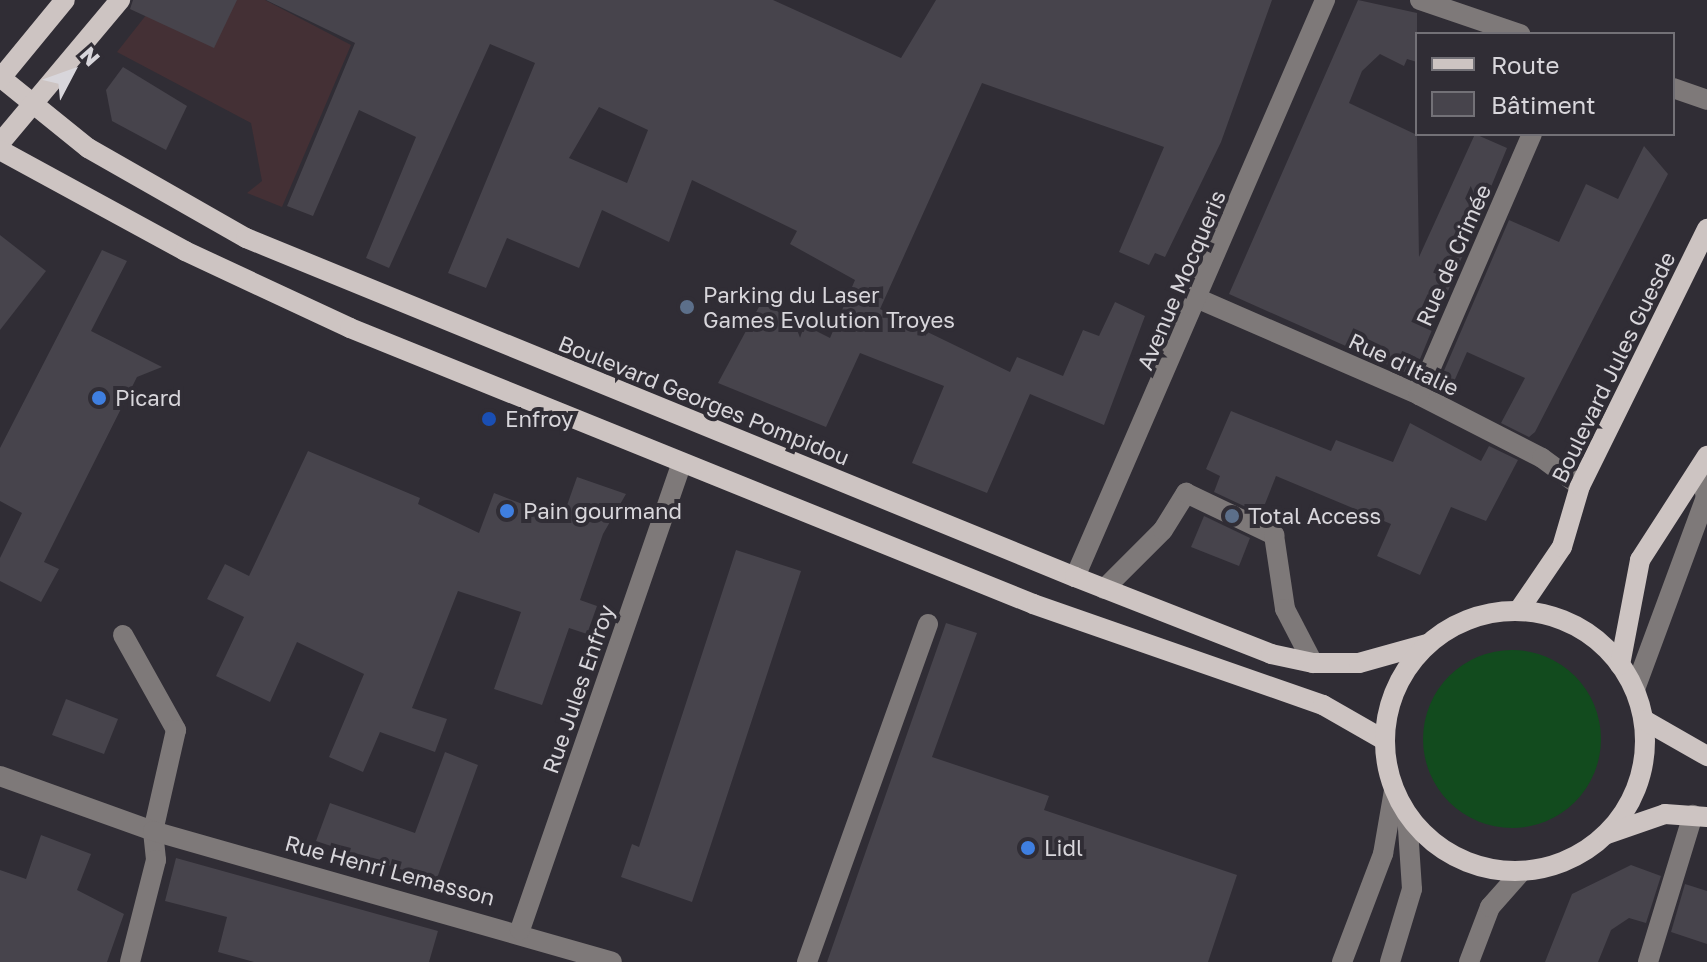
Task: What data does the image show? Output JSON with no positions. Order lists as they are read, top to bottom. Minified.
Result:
{"streets":{"main road":["Boulevard Jules Guesde","Boulevard Georges Pompidou"],"street":["Rue de Crimée","Avenue Mocqueris","Rue d'Italie","Rue Jules Enfroy","Rue Henri Lemasson"]},"crossings":[["Rue de Crimée","Rue d'Italie"],["Avenue Mocqueris","Rue d'Italie"],["Avenue Mocqueris","Boulevard Georges Pompidou"],["Rue d'Italie","Boulevard Jules Guesde"],["Boulevard Jules Guesde","Boulevard Georges Pompidou"],["Rue Jules Enfroy","Rue Henri Lemasson"]],"places":["Parking du Laser Games Evolution Troyes","Picard","Enfroy","Pain gourmand","Total Access","Lidl"],"legend":["Route","Bâtiment"],"north":"top right"}
